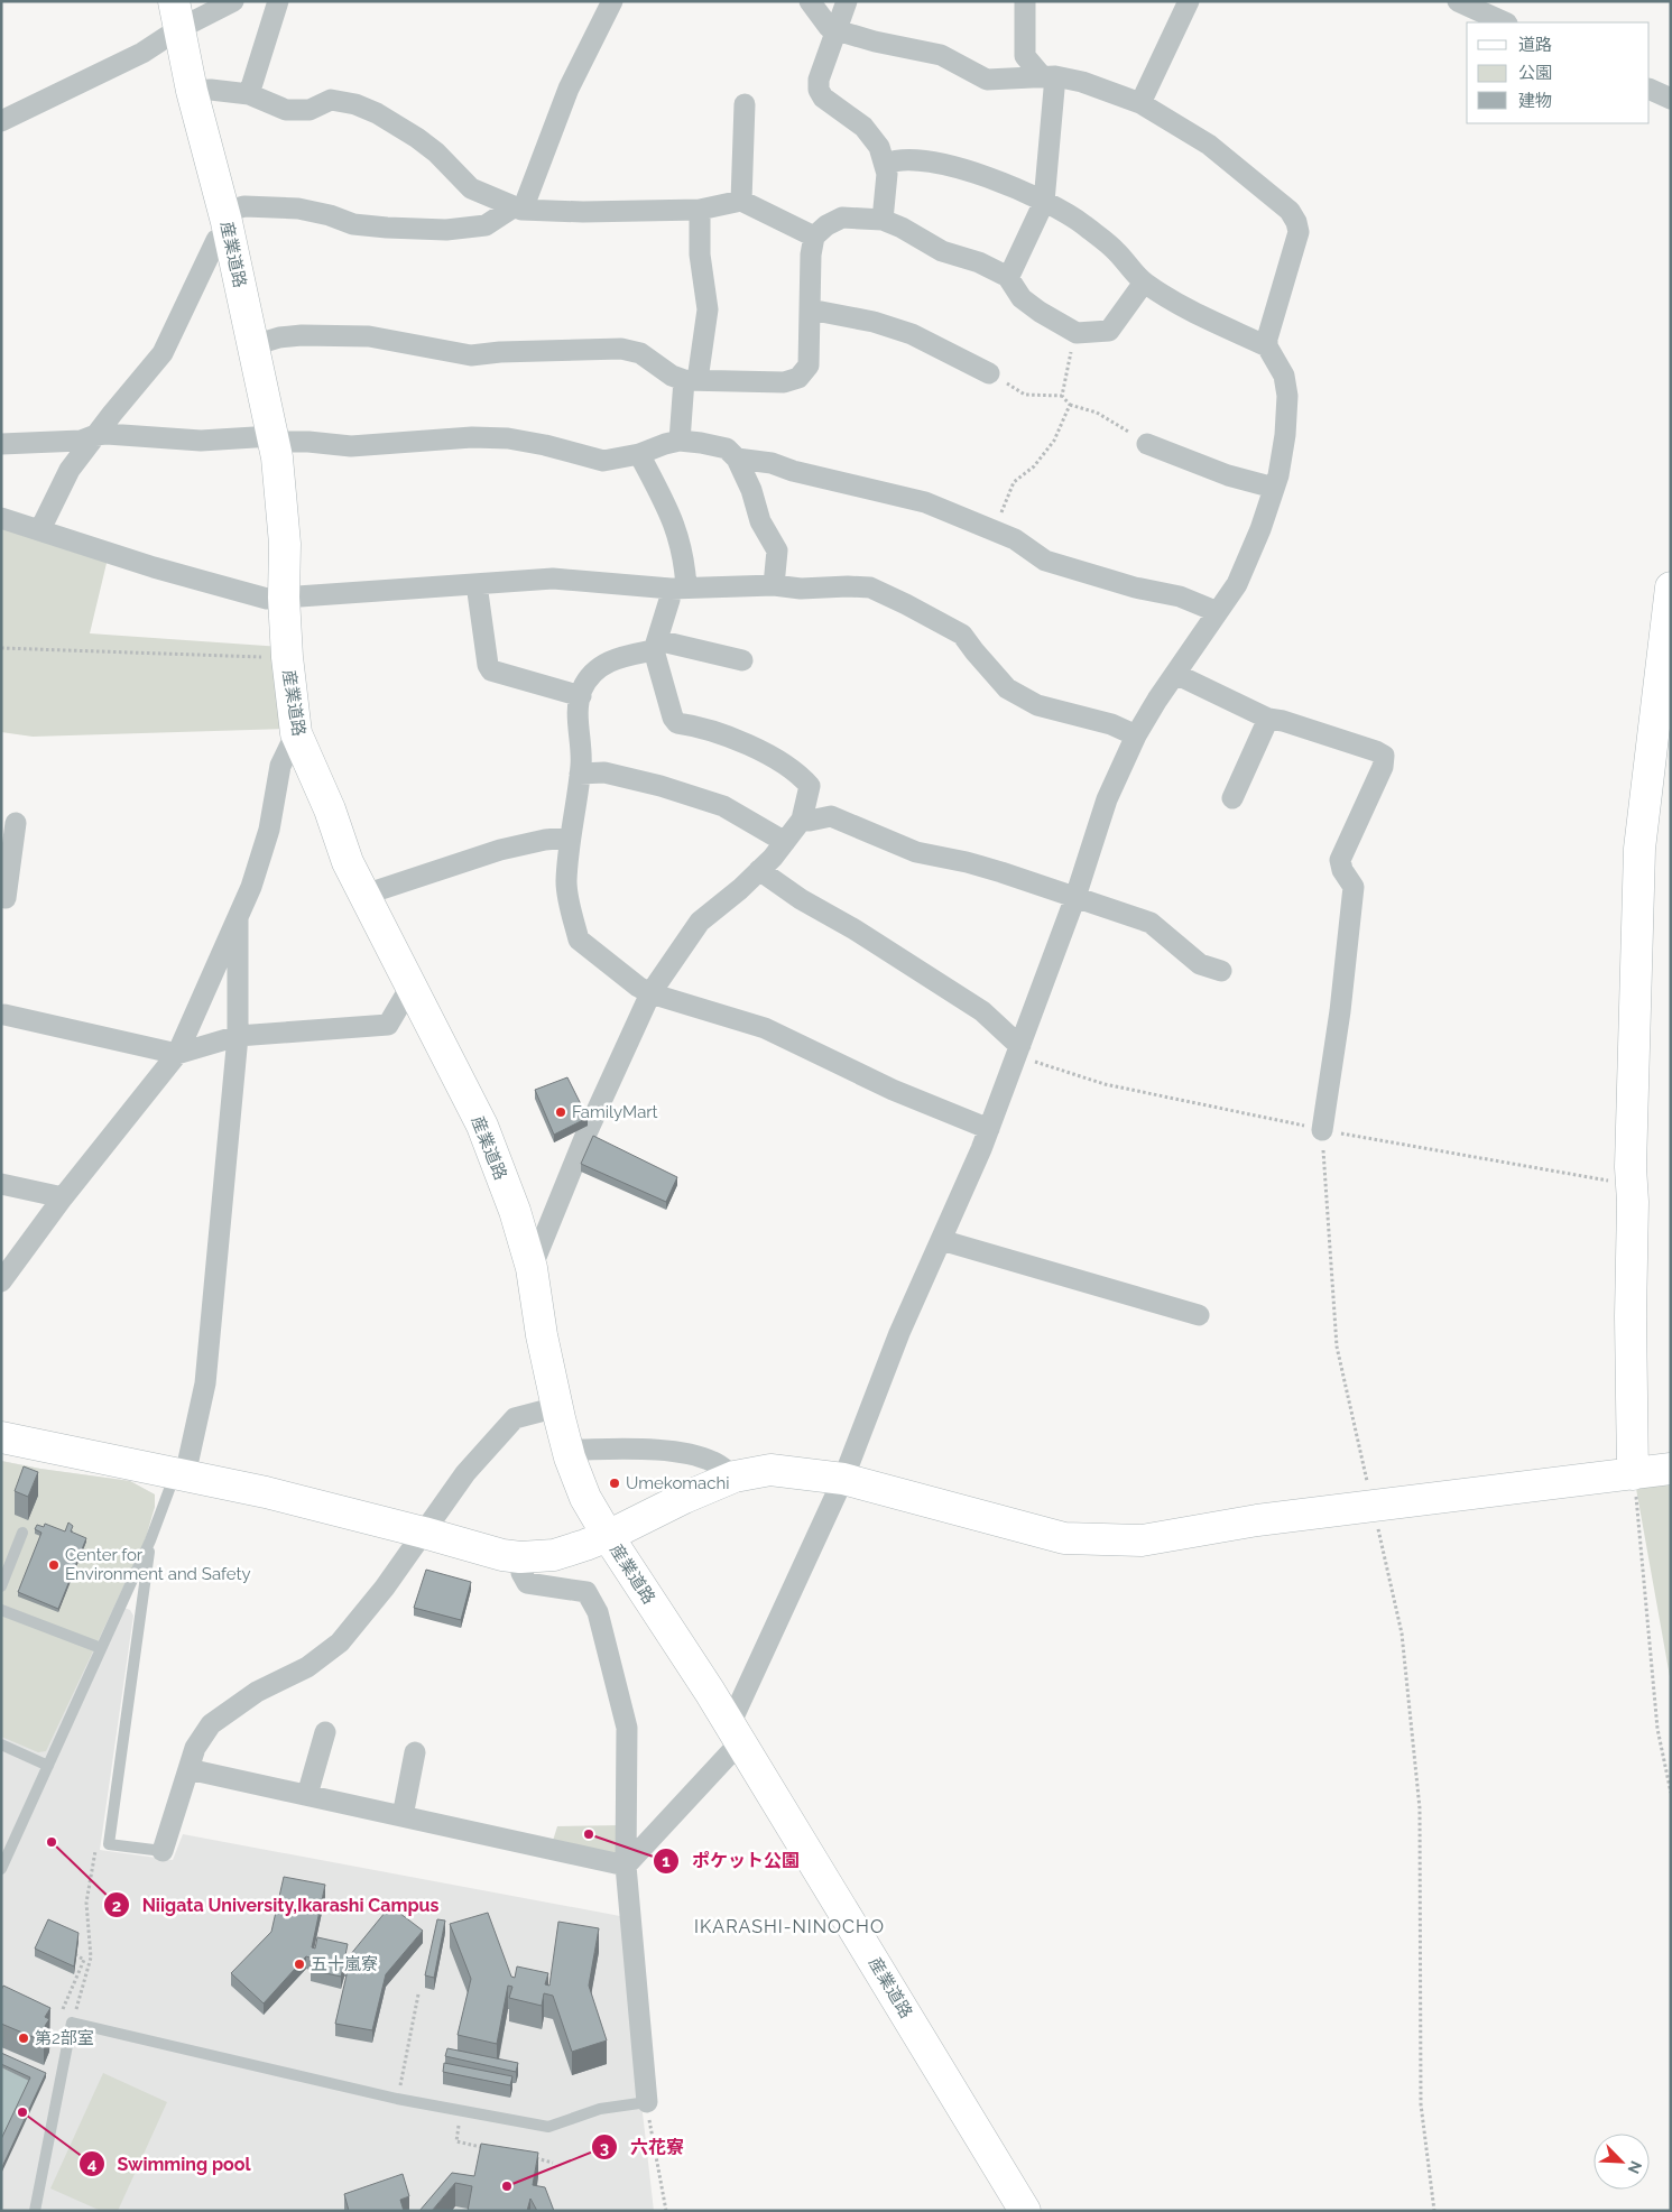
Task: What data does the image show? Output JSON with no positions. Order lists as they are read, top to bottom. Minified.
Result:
{"streets":{"street":["産業道路"]},"districts":["IKARASHI-NINOCHO"],"places":["FamilyMart","Umekomachi","Center for Environment and Safety","ポケット公園","Niigata University,Ikarashi Campus","五十嵐寮","第2部室","Swimming pool","六花寮"],"legend":["道路","公園","建物"],"north":"bottom right"}
